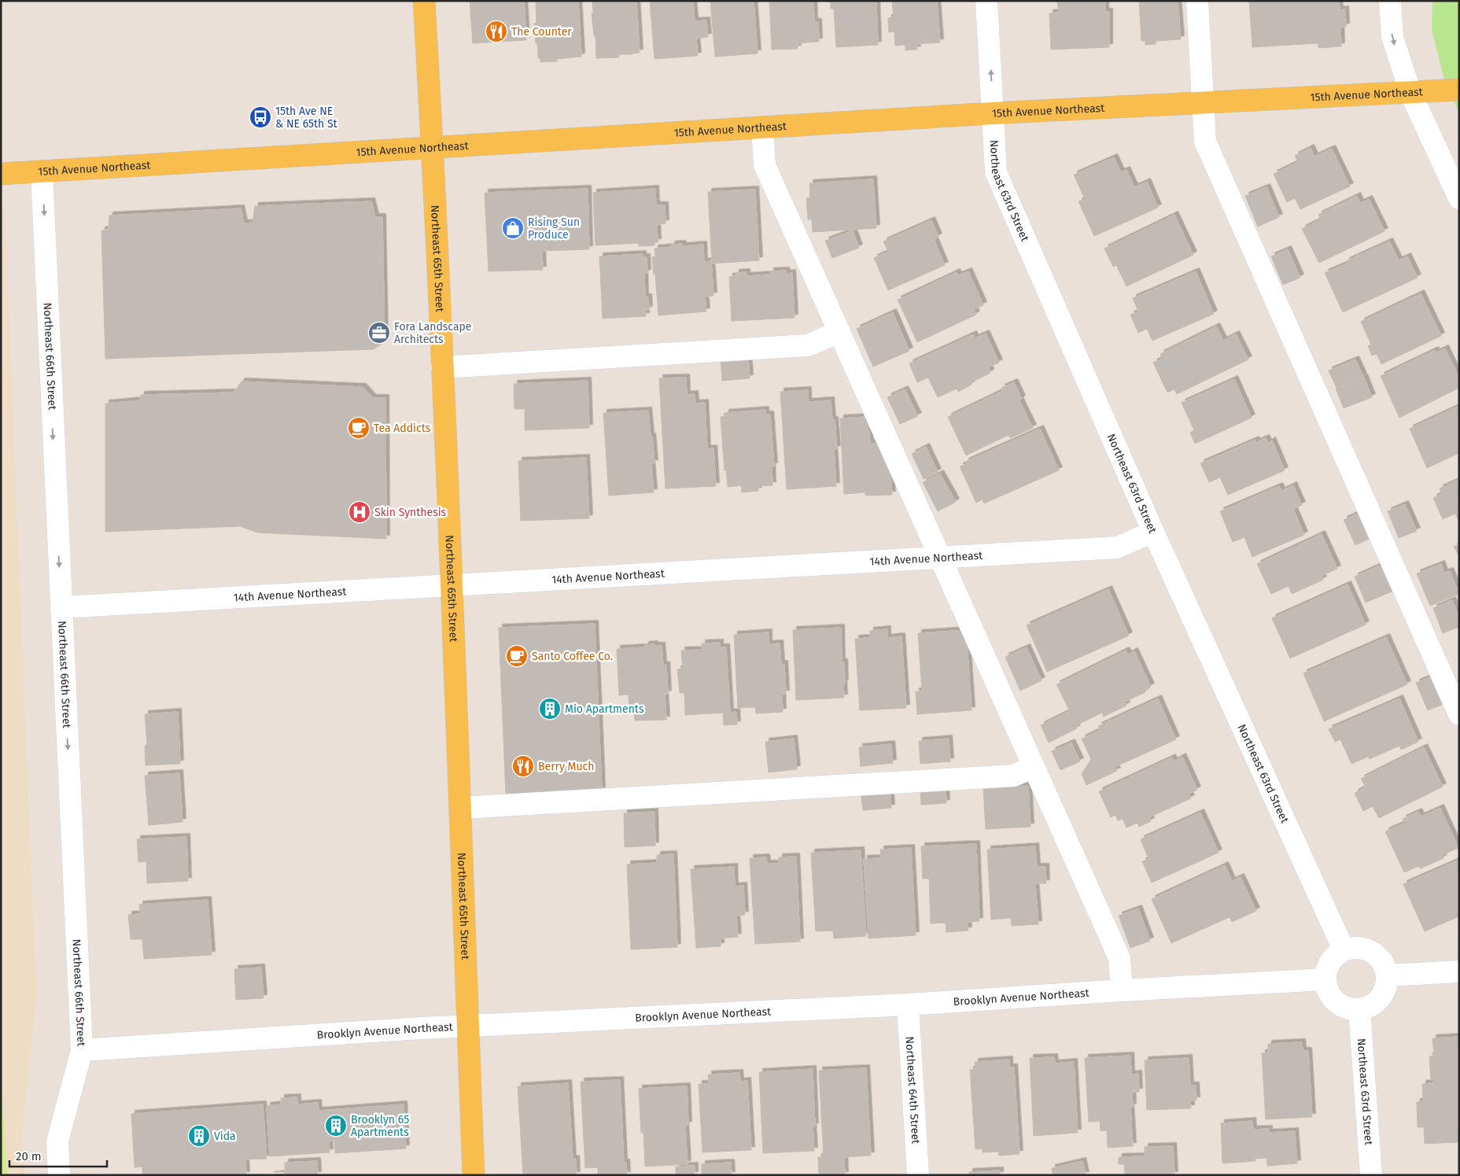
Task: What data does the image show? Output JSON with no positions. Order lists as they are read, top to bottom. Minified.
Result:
{"streets":{"main road":["15th Avenue Northeast","Northeast 65th Street"],"street":["Northeast 63rd Street","Northeast 66th Street","14th Avenue Northeast","Brooklyn Avenue Northeast","Northeast 64th Street"]},"crossings":[["15th Avenue Northeast","Northeast 63rd Street"],["15th Avenue Northeast","Northeast 65th Street"],["15th Avenue Northeast","Northeast 66th Street"],["Northeast 63rd Street","14th Avenue Northeast"],["Northeast 63rd Street","Brooklyn Avenue Northeast"],["Northeast 65th Street","14th Avenue Northeast"],["Northeast 65th Street","Brooklyn Avenue Northeast"],["Northeast 66th Street","14th Avenue Northeast"],["Northeast 66th Street","Brooklyn Avenue Northeast"],["Brooklyn Avenue Northeast","Northeast 64th Street"]],"one_way":["Northeast 66th Street"],"places":{"restaurant":["The Counter","Berry Much"],"bus stop":["15th Ave NE & NE 65th St"],"shop":["Rising Sun Produce"],"office":["Fora Landscape Architects"],"cafe":["Tea Addicts","Santo Coffee Co."],"hospital":["Skin Synthesis"],"building":["Mio Apartments","Brooklyn 65 Apartments","Vida"]},"scale_bar":"20 m"}
